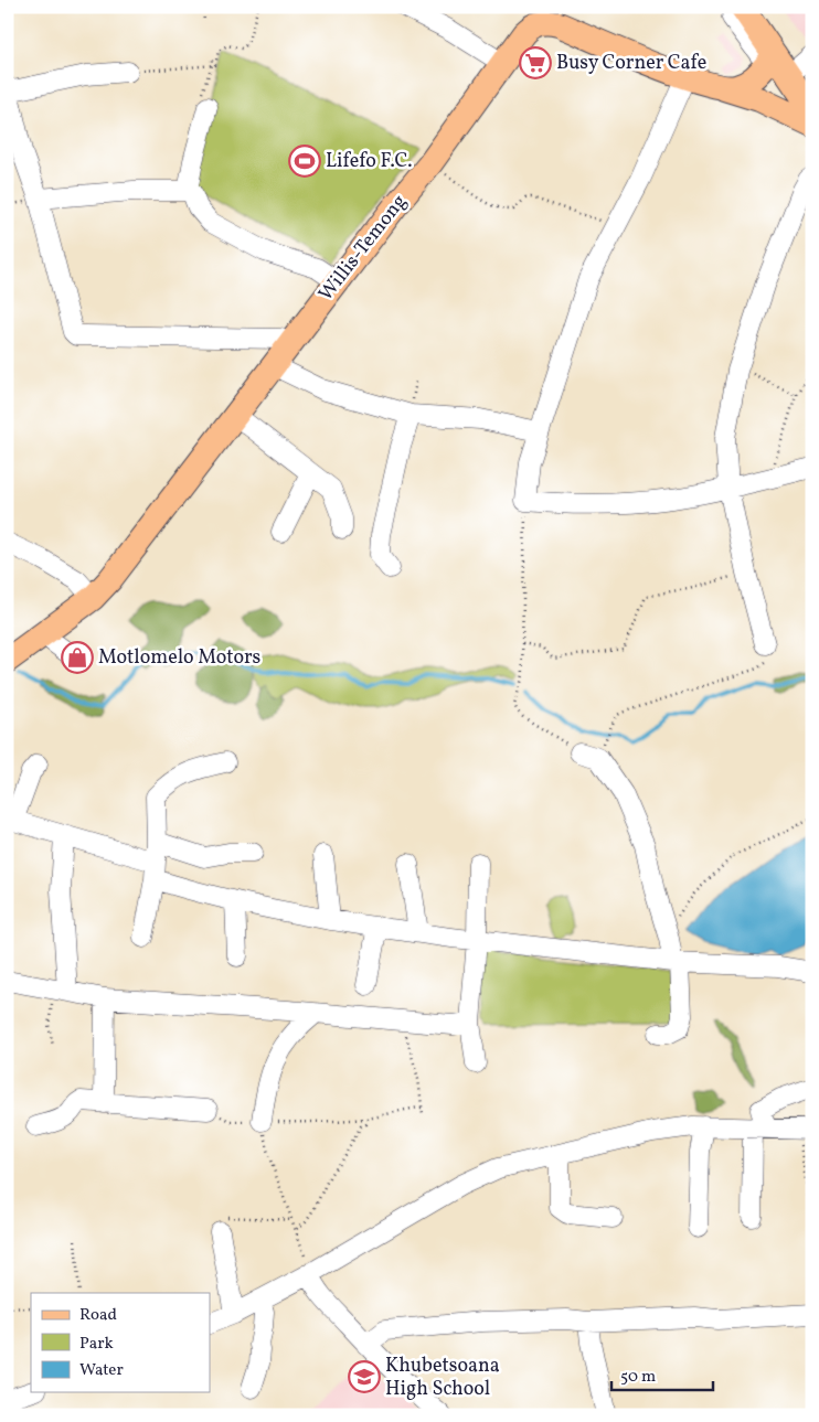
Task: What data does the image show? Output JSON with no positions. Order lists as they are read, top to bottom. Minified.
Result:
{"streets":{"main road":["Willis-Temong"]},"places":{"supermarket":["Busy Corner Cafe"],"sports":["Lifefo F.C."],"shop":["Motlomelo Motors"],"school or university":["Khubetsoana High School"]},"legend":["Road","Park","Water"],"scale_bar":"50 m"}
